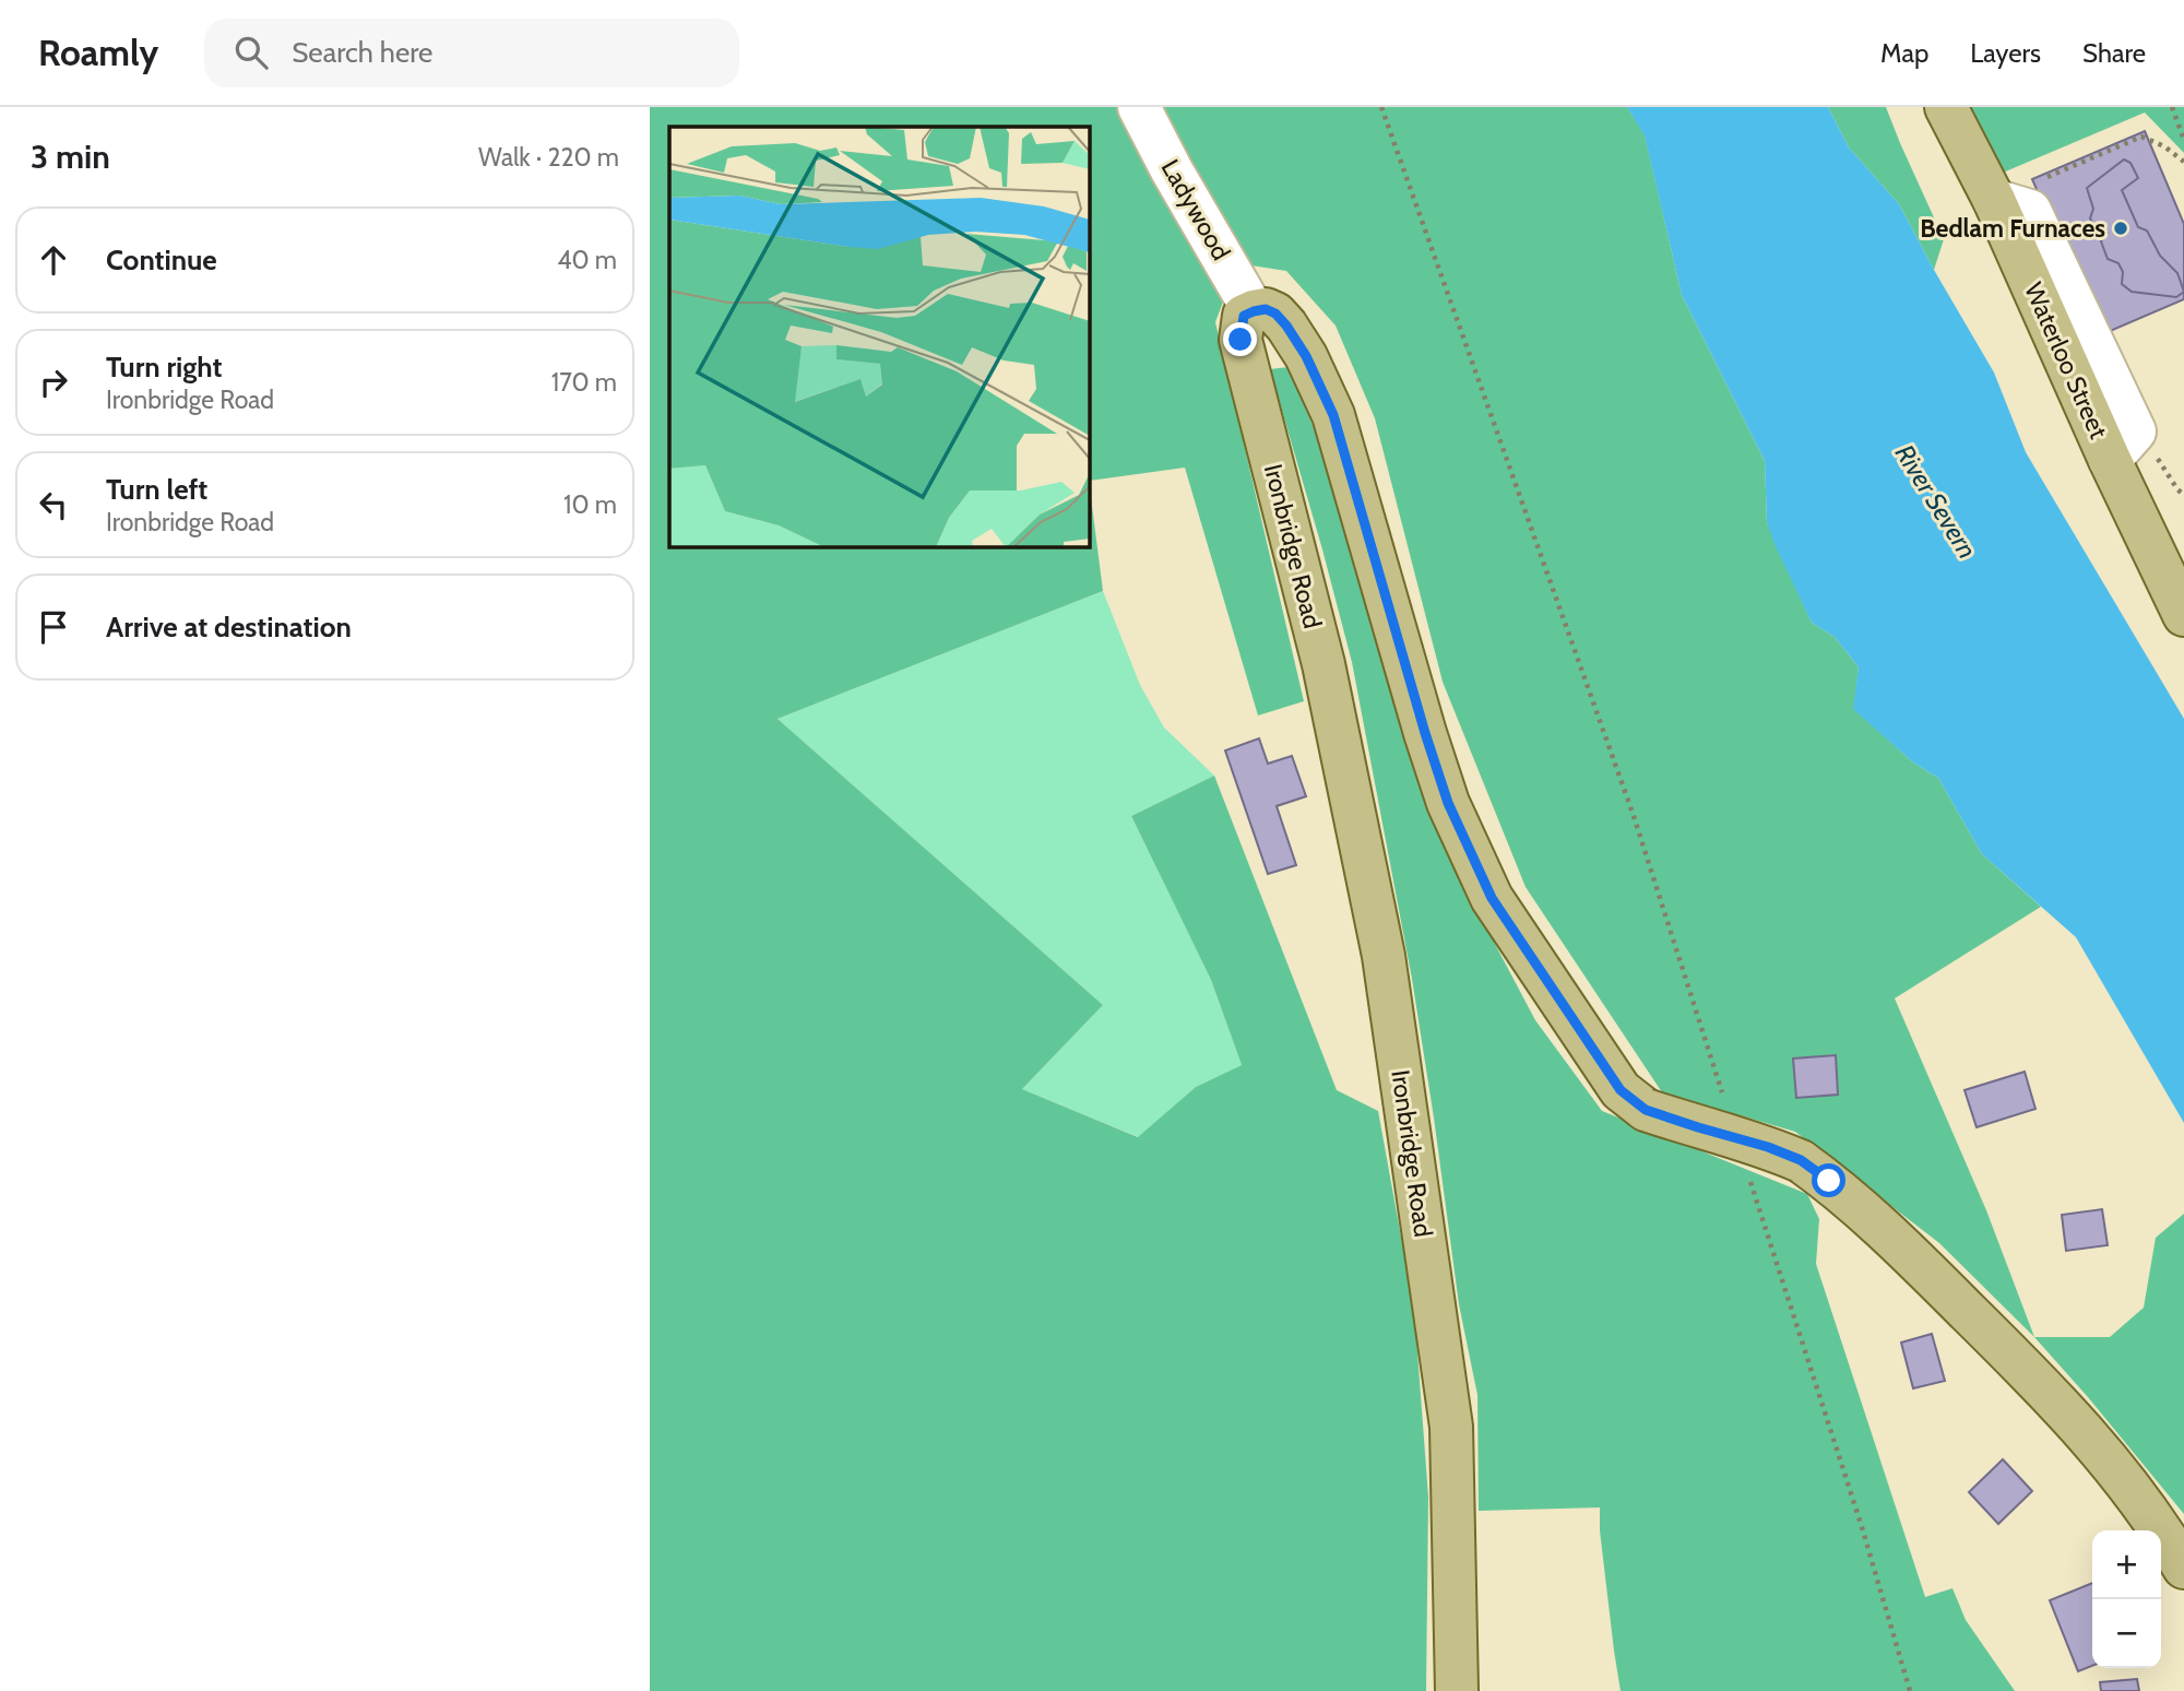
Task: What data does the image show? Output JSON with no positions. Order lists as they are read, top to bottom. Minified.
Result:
{"streets":{"main road":["Waterloo Street","Ironbridge Road"],"street":["Ladywood"]},"crossings":[["Ladywood","Ironbridge Road"]],"water":["River Severn"],"places":["Bedlam Furnaces"],"page":{"header":"Roamly","search":"Search here","nav":["Map","Layers","Share"],"heading":["3 min","Walk · 220 m"],"list":[["Continue","40 m"],["Turn right","Ironbridge Road","170 m"],["Turn left","Ironbridge Road","10 m"],"Arrive at destination"],"map_buttons":["+","−"]}}
